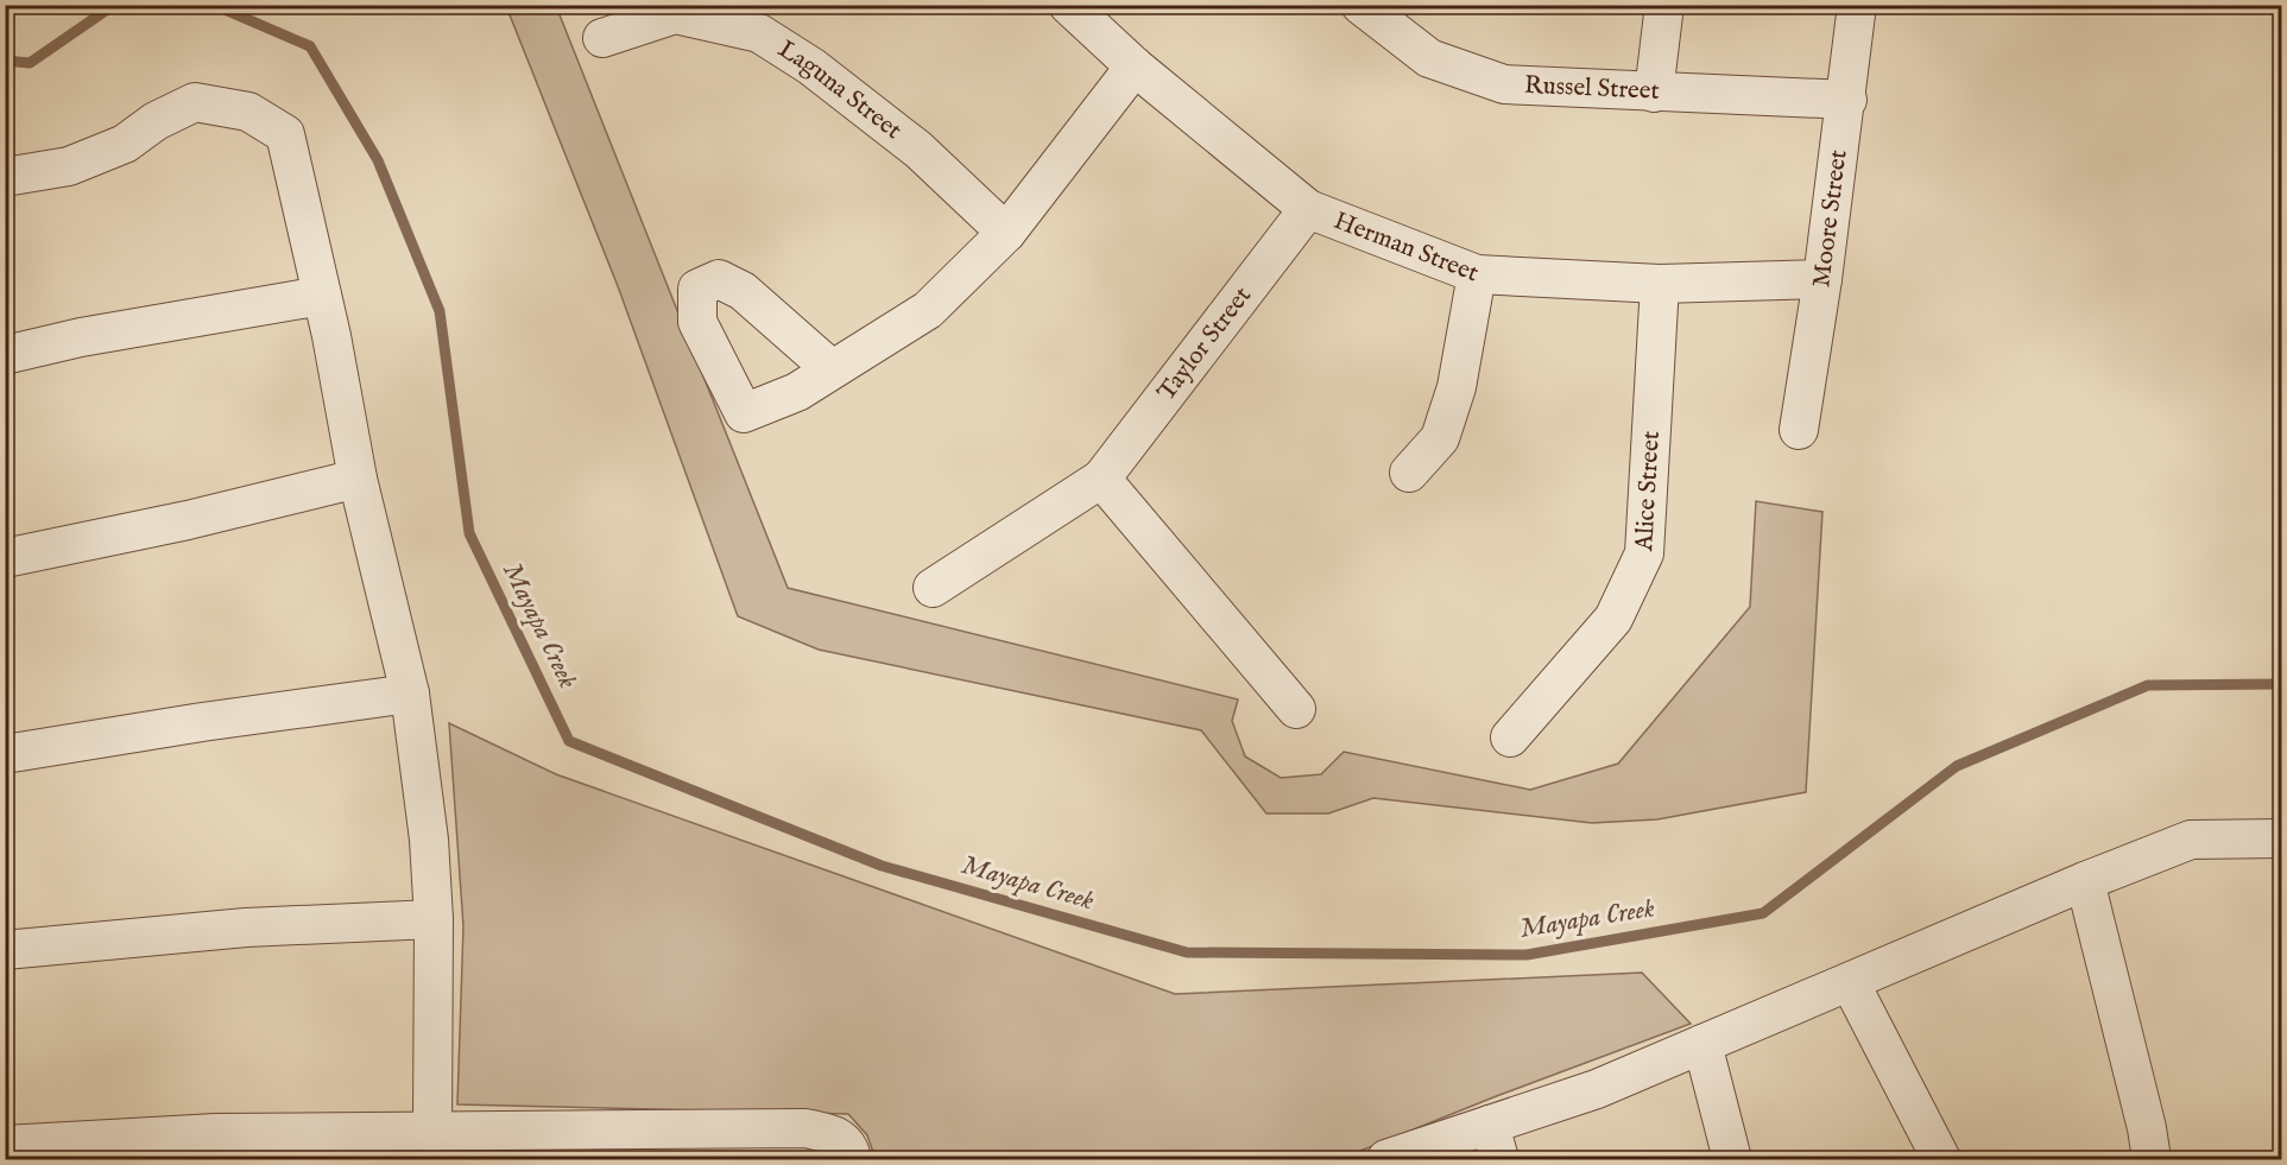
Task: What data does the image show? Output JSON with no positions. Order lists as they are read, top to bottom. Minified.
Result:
{"streets":{"street":["Russel Street","Laguna Street","Moore Street","Herman Street","Taylor Street","Alice Street"]},"crossings":[["Russel Street","Moore Street"],["Moore Street","Herman Street"],["Herman Street","Taylor Street"],["Herman Street","Alice Street"]],"water":["Mayapa Creek"]}
